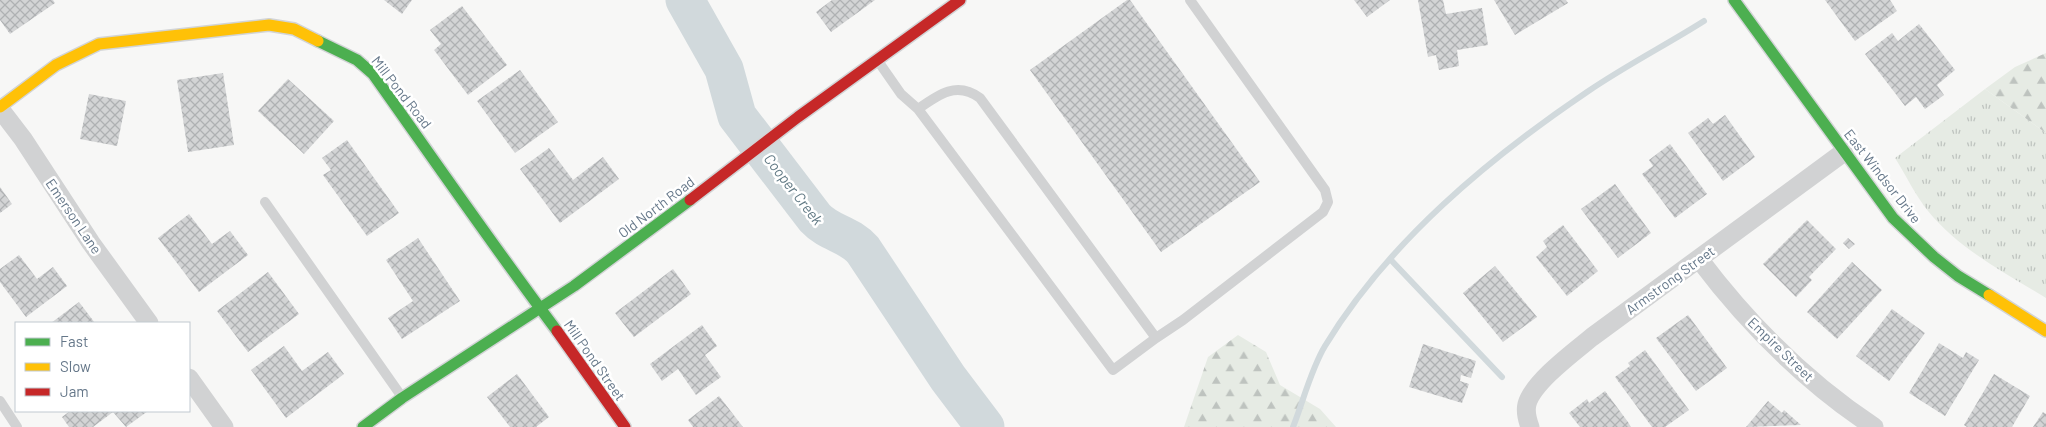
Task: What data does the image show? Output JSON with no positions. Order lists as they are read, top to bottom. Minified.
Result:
{"streets":{"street":["Mill Pond Road","East Windsor Drive","Old North Road","Emerson Lane","Armstrong Street","Empire Street","Mill Pond Street"]},"crossings":[["Mill Pond Road","Old North Road"],["Mill Pond Road","Emerson Lane"],["Mill Pond Road","Mill Pond Street"],["East Windsor Drive","Armstrong Street"],["Old North Road","Mill Pond Street"],["Armstrong Street","Empire Street"]],"water":["Cooper Creek"],"legend":["Fast","Slow","Jam"]}
